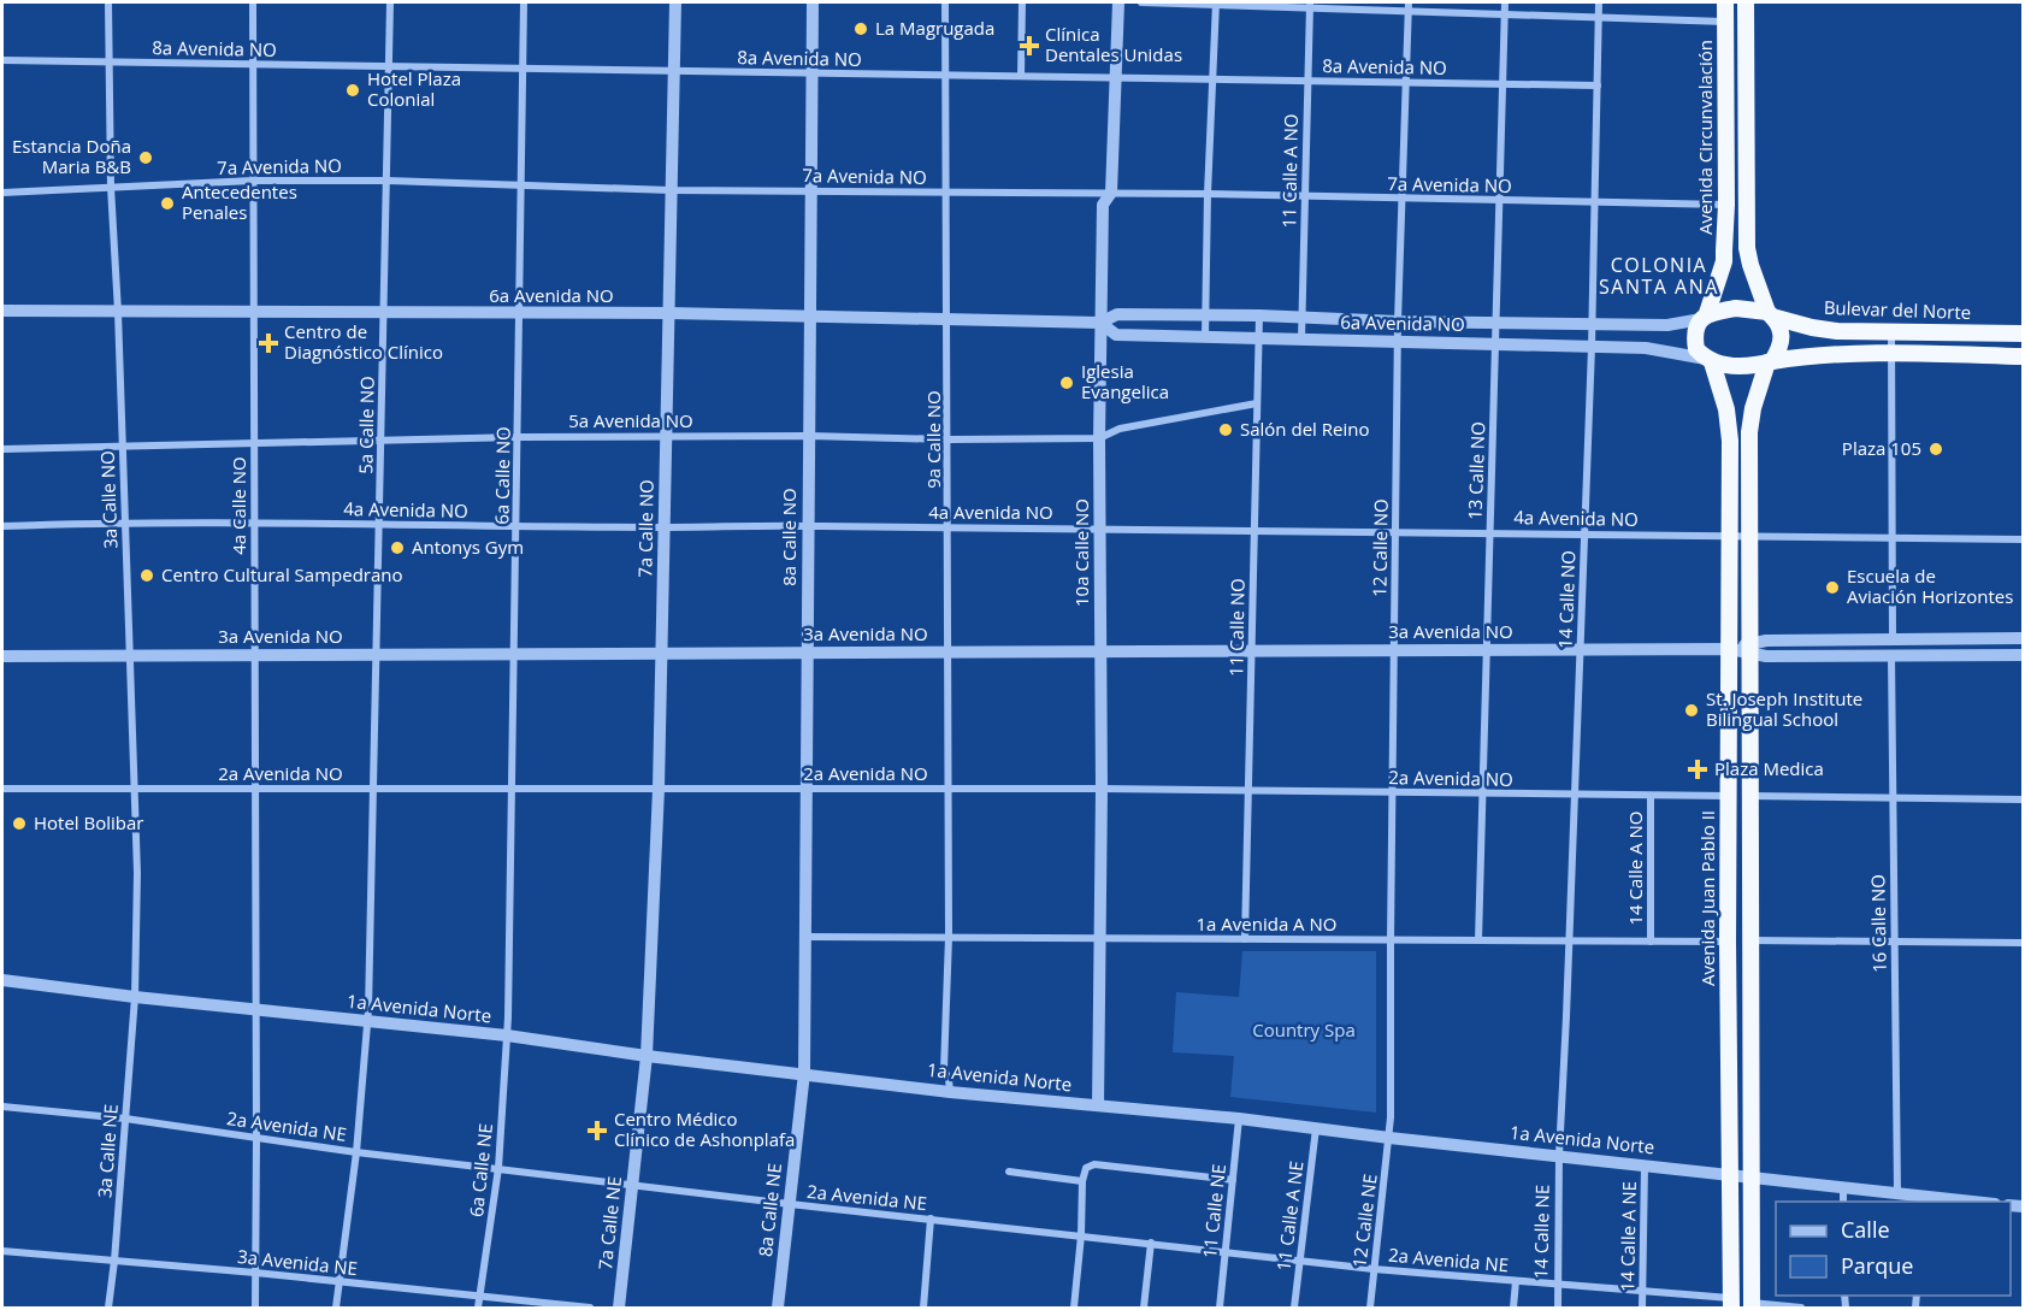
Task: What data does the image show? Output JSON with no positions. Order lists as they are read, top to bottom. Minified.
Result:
{"streets":{"highway":["Avenida Circunvalación","Bulevar del Norte","Avenida Juan Pablo II"],"street":["8a Avenida NO","7a Avenida NO","11 Calle A NO","6a Avenida NO","5a Avenida NO","5a Calle NO","9a Calle NO","13 Calle NO","6a Calle NO","3a Calle NO","4a Calle NO","4a Avenida NO","7a Calle NO","8a Calle NO","12 Calle NO","10a Calle NO","14 Calle NO","11 Calle NO","3a Avenida NO","2a Avenida NO","14 Calle A NO","16 Calle NO","1a Avenida A NO","1a Avenida Norte","2a Avenida NE","3a Calle NE","6a Calle NE","8a Calle NE","11 Calle NE","11 Calle A NE","12 Calle NE","7a Calle NE","14 Calle NE","14 Calle A NE","3a Avenida NE"]},"crossings":[["8a Avenida NO","11 Calle A NO"],["8a Avenida NO","5a Calle NO"],["8a Avenida NO","9a Calle NO"],["8a Avenida NO","13 Calle NO"],["8a Avenida NO","6a Calle NO"],["8a Avenida NO","3a Calle NO"],["8a Avenida NO","4a Calle NO"],["8a Avenida NO","7a Calle NO"],["8a Avenida NO","8a Calle NO"],["8a Avenida NO","12 Calle NO"],["8a Avenida NO","10a Calle NO"],["8a Avenida NO","14 Calle NO"],["Avenida Circunvalación","7a Avenida NO"],["Avenida Circunvalación","6a Avenida NO"],["Avenida Circunvalación","Bulevar del Norte"],["Avenida Circunvalación","Avenida Juan Pablo II"],["7a Avenida NO","11 Calle A NO"],["7a Avenida NO","5a Calle NO"],["7a Avenida NO","9a Calle NO"],["7a Avenida NO","13 Calle NO"],["7a Avenida NO","6a Calle NO"],["7a Avenida NO","3a Calle NO"],["7a Avenida NO","4a Calle NO"],["7a Avenida NO","7a Calle NO"],["7a Avenida NO","8a Calle NO"],["7a Avenida NO","12 Calle NO"],["7a Avenida NO","10a Calle NO"],["7a Avenida NO","14 Calle NO"],["11 Calle A NO","6a Avenida NO"],["6a Avenida NO","Bulevar del Norte"],["6a Avenida NO","5a Calle NO"],["6a Avenida NO","9a Calle NO"],["6a Avenida NO","13 Calle NO"],["6a Avenida NO","6a Calle NO"],["6a Avenida NO","3a Calle NO"],["6a Avenida NO","4a Calle NO"],["6a Avenida NO","7a Calle NO"],["6a Avenida NO","8a Calle NO"],["6a Avenida NO","12 Calle NO"],["6a Avenida NO","10a Calle NO"],["6a Avenida NO","14 Calle NO"],["6a Avenida NO","11 Calle NO"],["6a Avenida NO","Avenida Juan Pablo II"],["Bulevar del Norte","Avenida Juan Pablo II"],["5a Avenida NO","5a Calle NO"],["5a Avenida NO","9a Calle NO"],["5a Avenida NO","6a Calle NO"],["5a Avenida NO","3a Calle NO"],["5a Avenida NO","4a Calle NO"],["5a Avenida NO","7a Calle NO"],["5a Avenida NO","8a Calle NO"],["5a Avenida NO","10a Calle NO"],["5a Avenida NO","11 Calle NO"],["5a Calle NO","4a Avenida NO"],["5a Calle NO","3a Avenida NO"],["5a Calle NO","2a Avenida NO"],["5a Calle NO","1a Avenida Norte"],["5a Calle NO","2a Avenida NE"],["5a Calle NO","3a Avenida NE"],["9a Calle NO","4a Avenida NO"],["9a Calle NO","3a Avenida NO"],["9a Calle NO","2a Avenida NO"],["9a Calle NO","1a Avenida A NO"],["9a Calle NO","1a Avenida Norte"],["13 Calle NO","4a Avenida NO"],["13 Calle NO","3a Avenida NO"],["13 Calle NO","2a Avenida NO"],["13 Calle NO","1a Avenida A NO"],["6a Calle NO","4a Avenida NO"],["6a Calle NO","3a Avenida NO"],["6a Calle NO","2a Avenida NO"],["6a Calle NO","1a Avenida Norte"],["6a Calle NO","6a Calle NE"],["3a Calle NO","4a Avenida NO"],["3a Calle NO","3a Avenida NO"],["3a Calle NO","2a Avenida NO"],["3a Calle NO","1a Avenida Norte"],["3a Calle NO","3a Calle NE"],["4a Calle NO","4a Avenida NO"],["4a Calle NO","3a Avenida NO"],["4a Calle NO","2a Avenida NO"],["4a Calle NO","1a Avenida Norte"],["4a Calle NO","2a Avenida NE"],["4a Calle NO","3a Avenida NE"],["4a Avenida NO","7a Calle NO"],["4a Avenida NO","8a Calle NO"],["4a Avenida NO","12 Calle NO"],["4a Avenida NO","10a Calle NO"],["4a Avenida NO","14 Calle NO"],["4a Avenida NO","11 Calle NO"],["4a Avenida NO","Avenida Juan Pablo II"],["7a Calle NO","3a Avenida NO"],["7a Calle NO","2a Avenida NO"],["7a Calle NO","1a Avenida Norte"],["7a Calle NO","7a Calle NE"],["8a Calle NO","3a Avenida NO"],["8a Calle NO","2a Avenida NO"],["8a Calle NO","1a Avenida A NO"],["8a Calle NO","1a Avenida Norte"],["8a Calle NO","8a Calle NE"],["12 Calle NO","3a Avenida NO"],["12 Calle NO","2a Avenida NO"],["12 Calle NO","1a Avenida A NO"],["12 Calle NO","1a Avenida Norte"],["12 Calle NO","12 Calle NE"],["10a Calle NO","3a Avenida NO"],["10a Calle NO","2a Avenida NO"],["10a Calle NO","1a Avenida A NO"],["10a Calle NO","1a Avenida Norte"],["14 Calle NO","3a Avenida NO"],["14 Calle NO","2a Avenida NO"],["14 Calle NO","1a Avenida A NO"],["14 Calle NO","1a Avenida Norte"],["14 Calle NO","14 Calle NE"],["11 Calle NO","3a Avenida NO"],["11 Calle NO","2a Avenida NO"],["11 Calle NO","1a Avenida A NO"],["3a Avenida NO","Avenida Juan Pablo II"],["3a Avenida NO","16 Calle NO"],["2a Avenida NO","14 Calle A NO"],["2a Avenida NO","Avenida Juan Pablo II"],["14 Calle A NO","1a Avenida A NO"],["Avenida Juan Pablo II","1a Avenida A NO"],["Avenida Juan Pablo II","1a Avenida Norte"],["Avenida Juan Pablo II","2a Avenida NE"],["16 Calle NO","1a Avenida Norte"],["1a Avenida Norte","3a Calle NE"],["1a Avenida Norte","6a Calle NE"],["1a Avenida Norte","8a Calle NE"],["1a Avenida Norte","11 Calle NE"],["1a Avenida Norte","11 Calle A NE"],["1a Avenida Norte","12 Calle NE"],["1a Avenida Norte","7a Calle NE"],["1a Avenida Norte","14 Calle NE"],["1a Avenida Norte","14 Calle A NE"],["2a Avenida NE","3a Calle NE"],["2a Avenida NE","6a Calle NE"],["2a Avenida NE","8a Calle NE"],["2a Avenida NE","11 Calle NE"],["2a Avenida NE","11 Calle A NE"],["2a Avenida NE","12 Calle NE"],["2a Avenida NE","7a Calle NE"],["2a Avenida NE","14 Calle NE"],["2a Avenida NE","14 Calle A NE"],["3a Calle NE","3a Avenida NE"],["6a Calle NE","3a Avenida NE"]],"districts":["COLONIA SANTA ANA"],"parks":["Country Spa"],"places":{"other":["La Magrugada","Hotel Plaza Colonial","Estancia Doña Maria B&B","Antecedentes Penales","Iglesia Evangelica","Salón del Reino","Plaza 105","Antonys Gym","Centro Cultural Sampedrano","Escuela de Aviación Horizontes","St. Joseph Institute Bilingual School","Hotel Bolibar"],"health":["Clínica Dentales Unidas","Centro de Diagnóstico Clínico","Plaza Medica","Centro Médico Clínico de Ashonplafa"]},"legend":["Calle","Parque"]}
